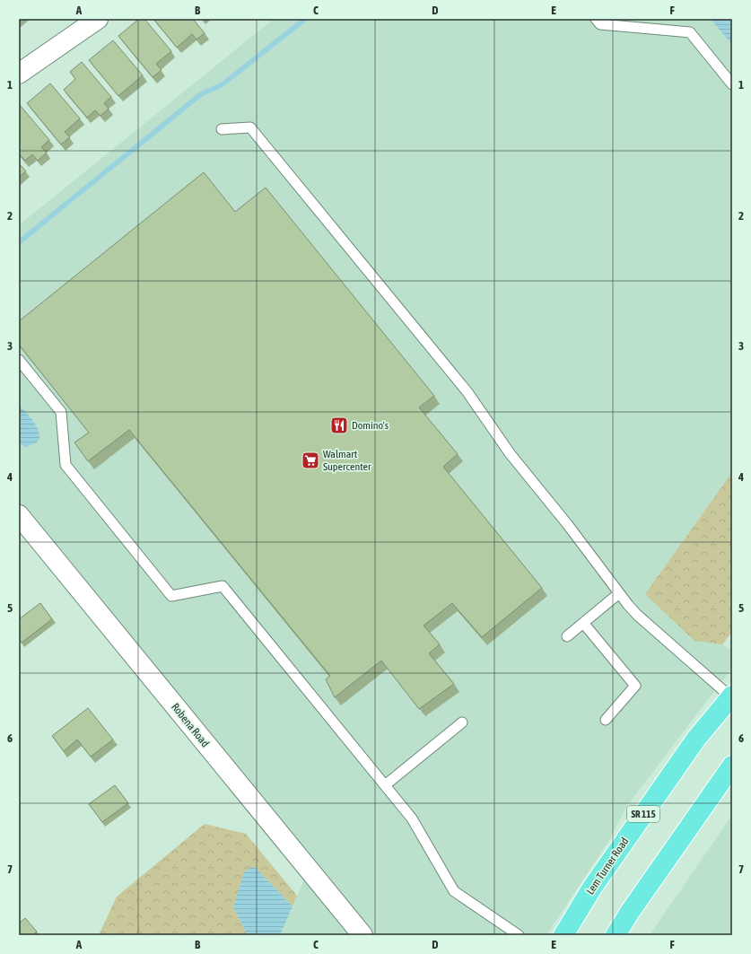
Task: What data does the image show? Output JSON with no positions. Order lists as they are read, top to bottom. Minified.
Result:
{"streets":{"main road":["SR 115","Lem Turner Road"],"street":["Robena Road"]},"places":{"restaurant":["Domino's"],"supermarket":["Walmart Supercenter"]},"grid":{"columns":["A","B","C","D","E","F"],"rows":["1","2","3","4","5","6","7"]}}
